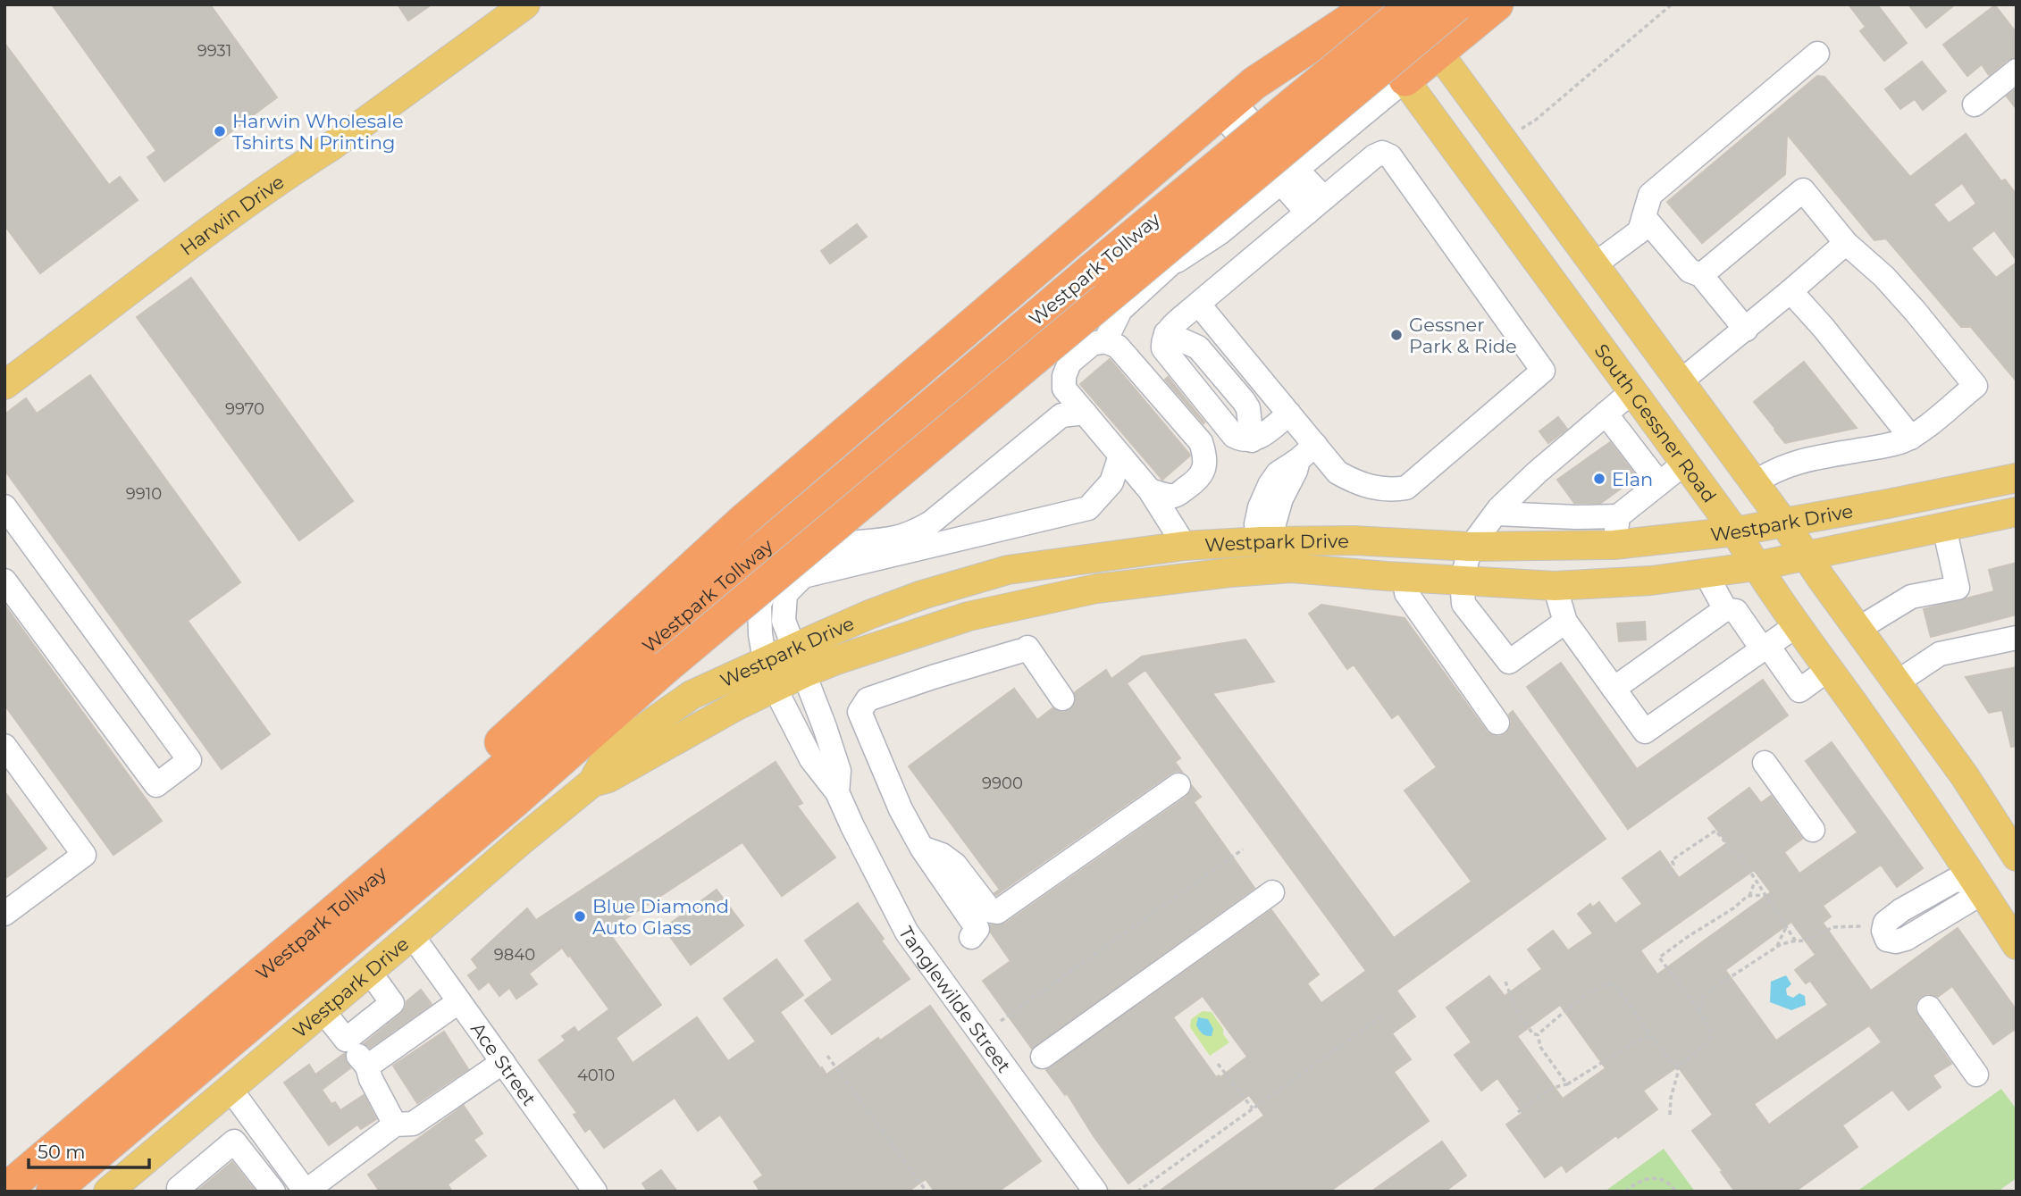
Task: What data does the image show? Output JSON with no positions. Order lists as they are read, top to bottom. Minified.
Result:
{"streets":{"highway":["Westpark Tollway"],"main road":["Harwin Drive","South Gessner Road","Westpark Drive"],"street":["Tanglewilde Street","Ace Street"]},"crossings":[["South Gessner Road","Westpark Drive"],["Westpark Drive","Tanglewilde Street"],["Westpark Drive","Ace Street"]],"places":["Harwin Wholesale Tshirts N Printing","Gessner Park & Ride","Elan","Blue Diamond Auto Glass"],"house_numbers":["9931","9970","9910","9900","9840","4010"],"scale_bar":"50 m"}
